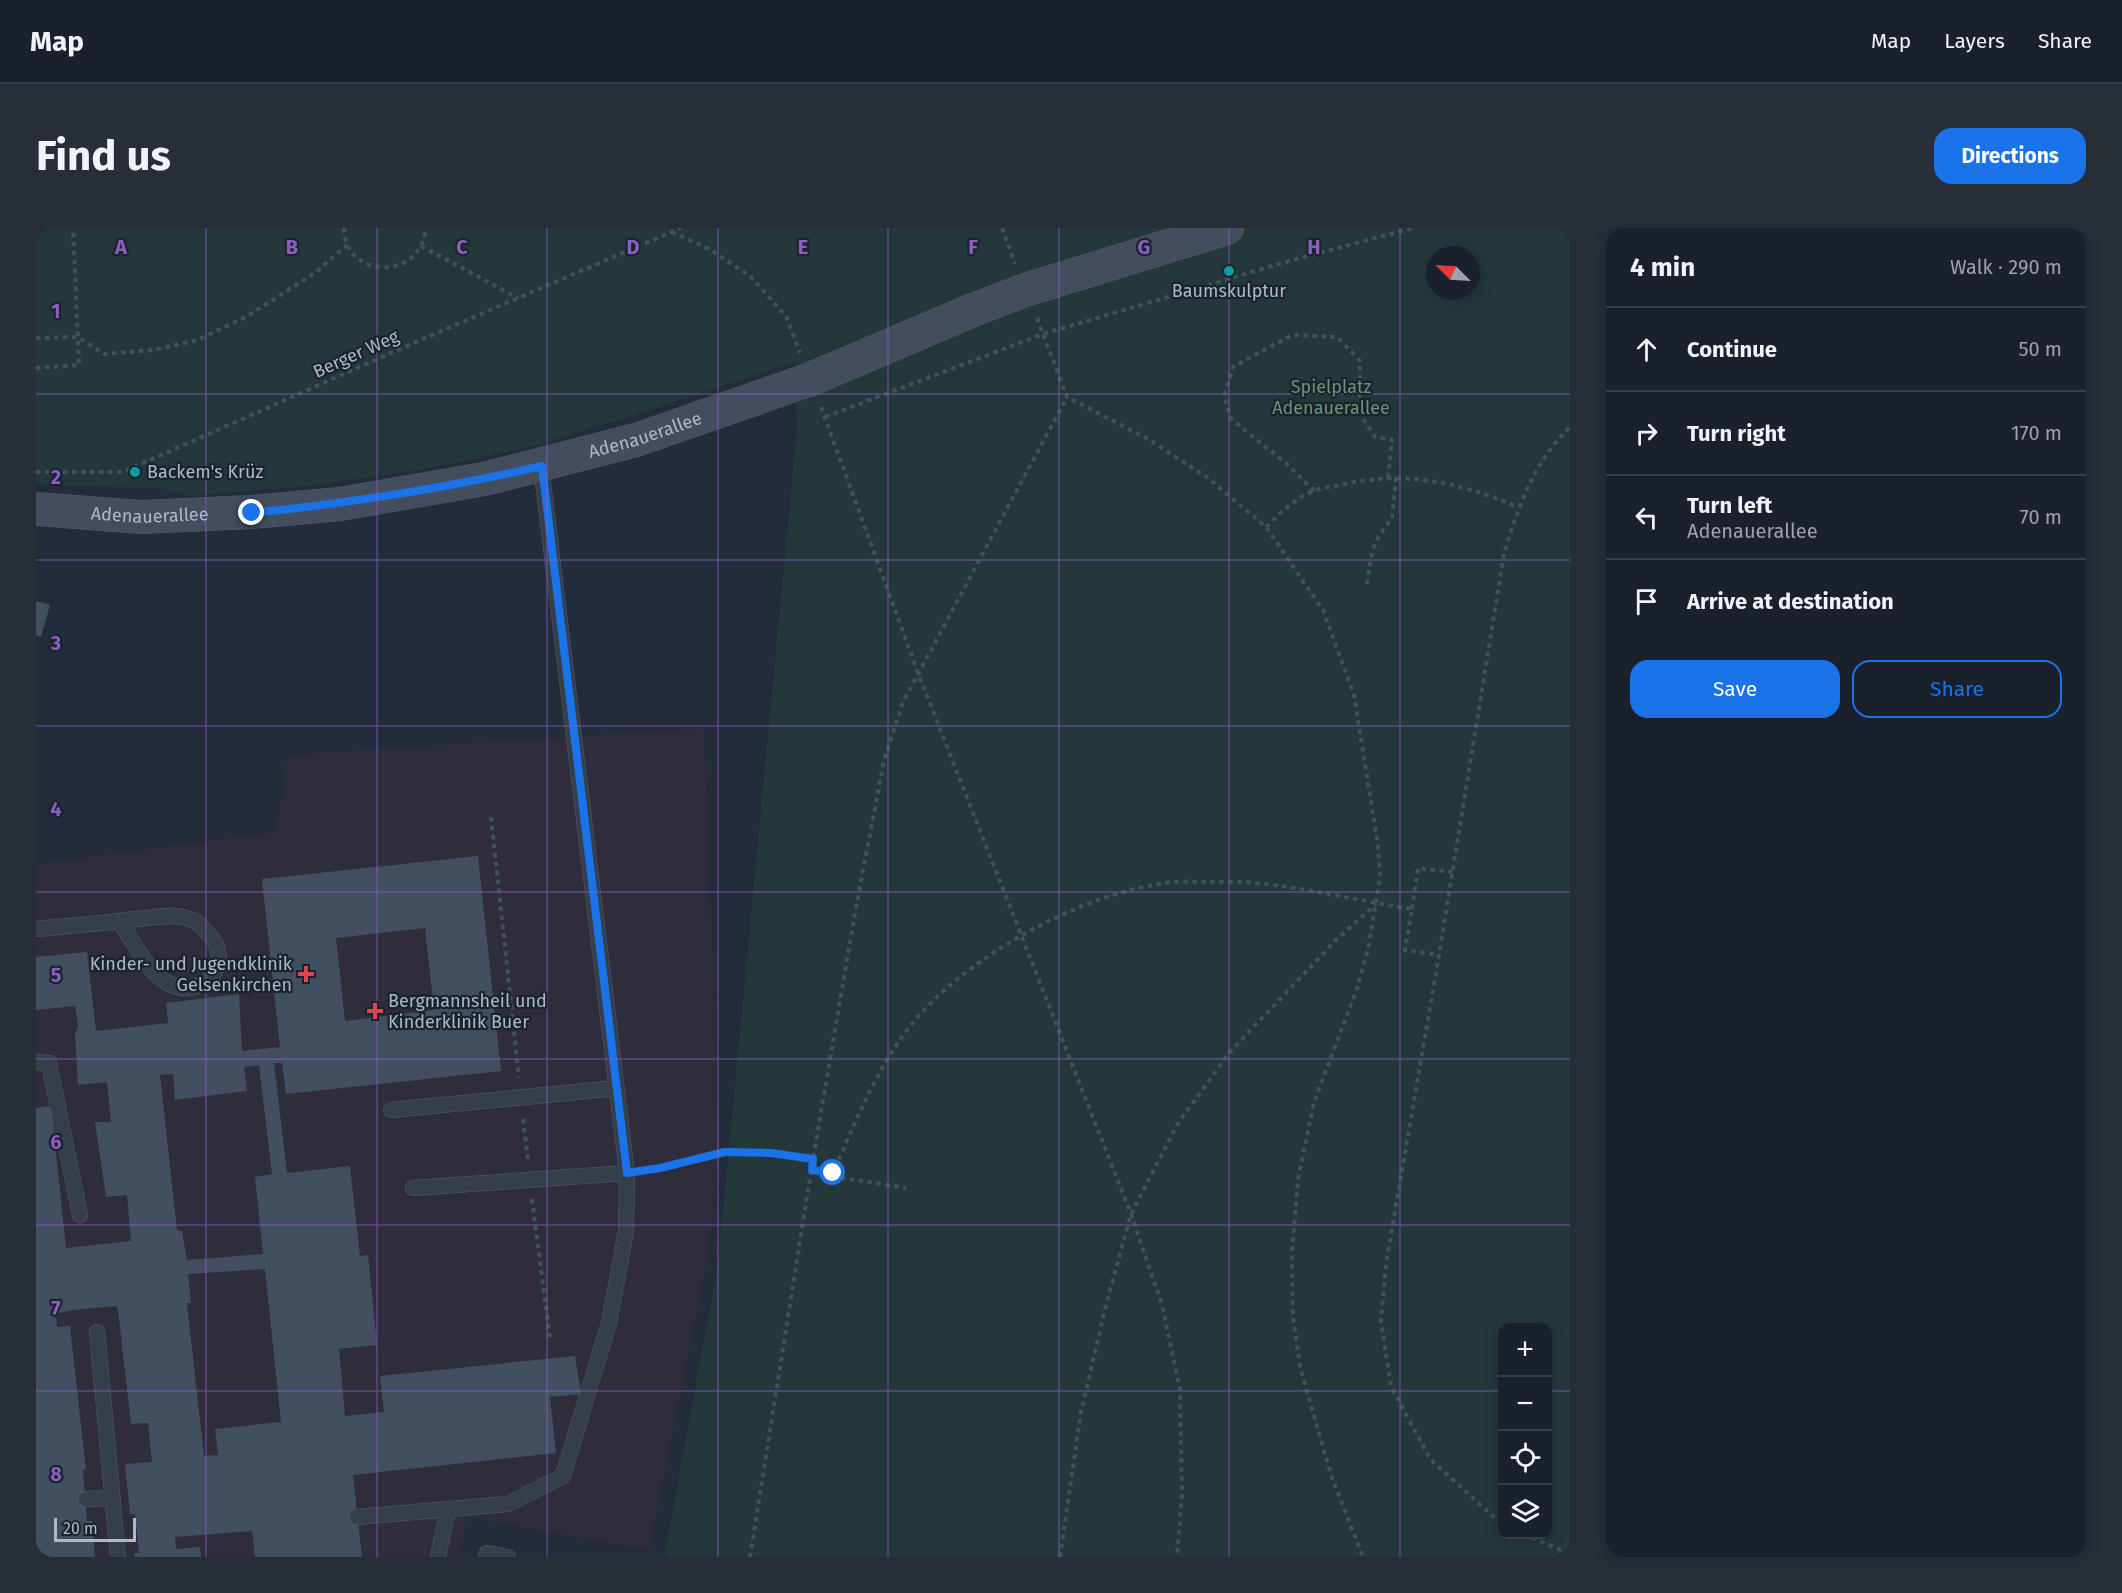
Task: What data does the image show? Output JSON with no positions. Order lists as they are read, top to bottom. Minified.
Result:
{"streets":{"street":["Adenauerallee"],"path":["Berger Weg"]},"parks":["Spielplatz Adenauerallee"],"places":{"other":["Baumskulptur","Backem's Krüz"],"health":["Kinder- und Jugendklinik Gelsenkirchen","Bergmannsheil und Kinderklinik Buer"]},"scale_bar":"20 m","north":"top left","page":{"header":"Map","nav":["Map","Layers","Share"],"buttons":["Directions",["Save","Share"]],"title":"Find us","heading":["4 min","Walk · 290 m"],"list":[["Continue","50 m"],["Turn right","170 m"],["Turn left","Adenauerallee","70 m"],"Arrive at destination"],"map_buttons":["+","−"],"scale":"20 m"},"grid":{"columns":["A","B","C","D","E","F","G","H"],"rows":["1","2","3","4","5","6","7","8"]}}
